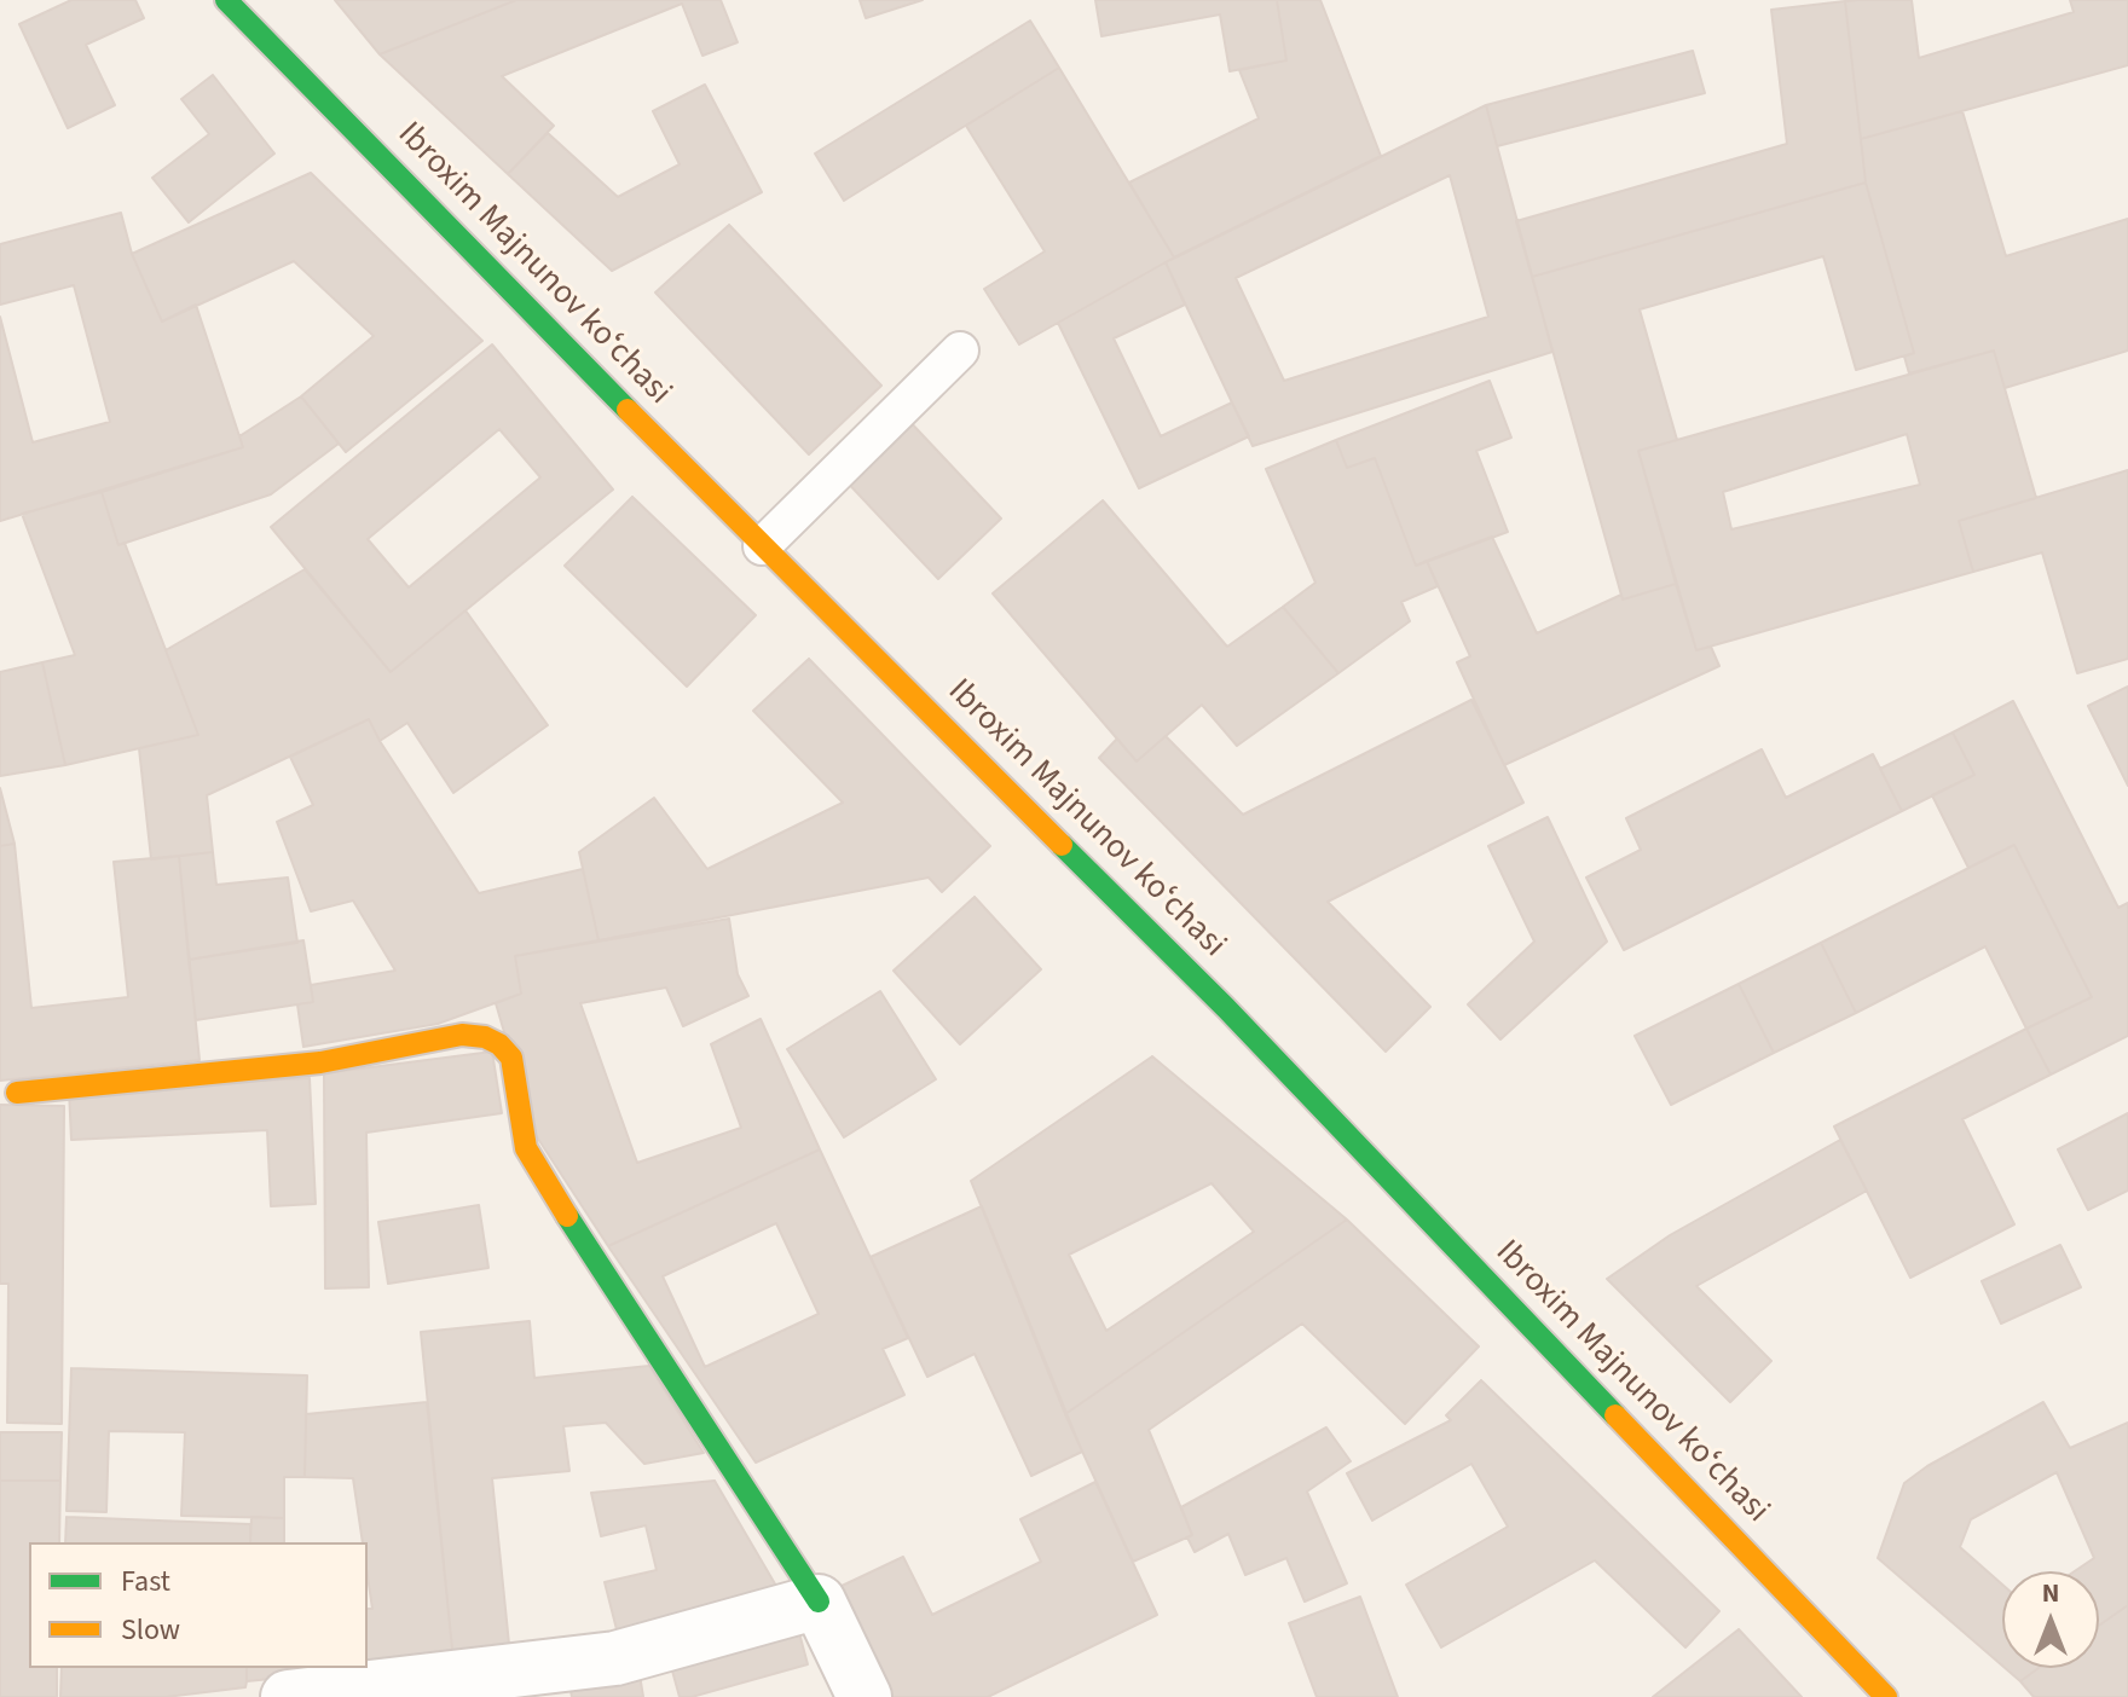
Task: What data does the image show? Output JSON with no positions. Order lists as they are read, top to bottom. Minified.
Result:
{"streets":{"street":["Ibroxim Majnunov koʻchasi"]},"legend":["Fast","Slow"],"north":"top"}
